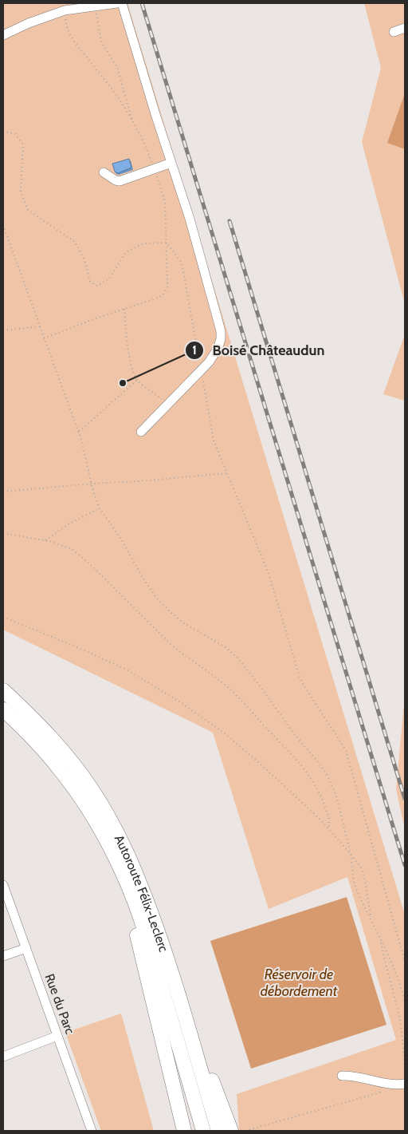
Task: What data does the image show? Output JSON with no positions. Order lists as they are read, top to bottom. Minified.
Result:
{"streets":{"highway":["Autoroute Félix-Leclerc"],"street":["Rue du Parc"]},"water":["Réservoir de débordement"],"places":["Boisé Châteaudun"]}
